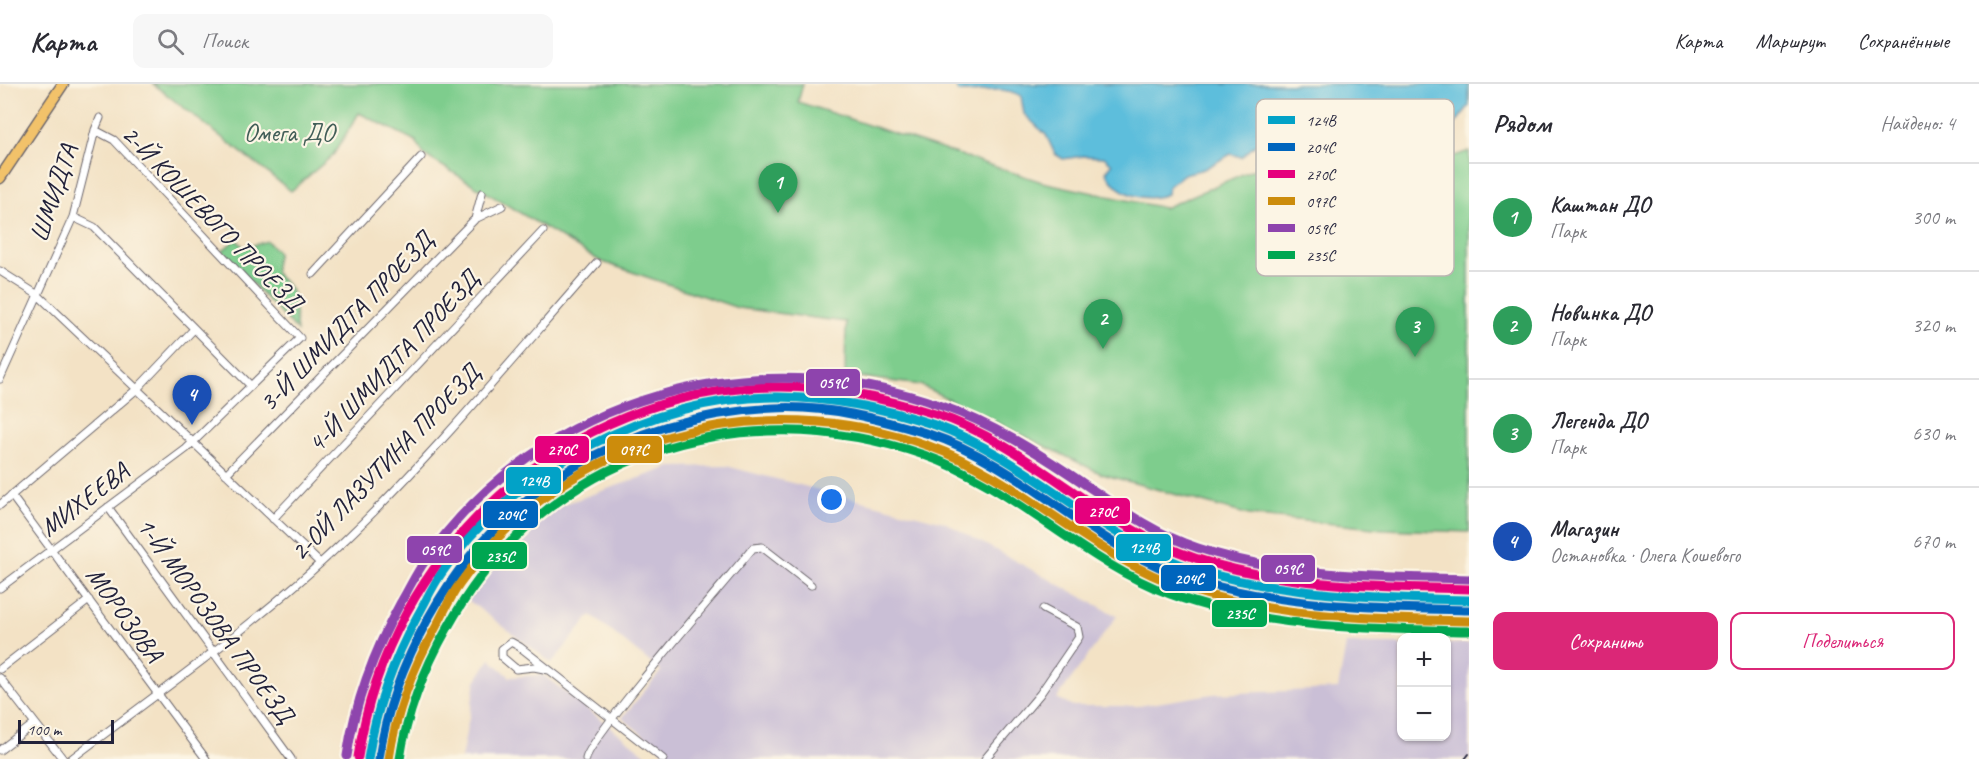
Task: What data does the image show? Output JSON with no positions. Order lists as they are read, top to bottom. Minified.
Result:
{"streets":{"street":["ШМИДТА","2-Й КОШЕВОГО ПРОЕЗД","3-Й ШМИДТА ПРОЕЗД","4-Й ШМИДТА ПРОЕЗД","2-ОЙ ЛАЗУТИНА ПРОЕЗД","МИХЕЕВА","МОРОЗОВА","1-Й МОРОЗОВА ПРОЕЗД"]},"crossings":[["ШМИДТА","2-Й КОШЕВОГО ПРОЕЗД"],["2-Й КОШЕВОГО ПРОЕЗД","МИХЕЕВА"],["2-ОЙ ЛАЗУТИНА ПРОЕЗД","МОРОЗОВА"],["2-ОЙ ЛАЗУТИНА ПРОЕЗД","1-Й МОРОЗОВА ПРОЕЗД"],["МИХЕЕВА","МОРОЗОВА"],["МИХЕЕВА","1-Й МОРОЗОВА ПРОЕЗД"]],"parks":["Омега ДО"],"lines":["transit line 059С","transit line 270С","transit line 124В","transit line 204С","transit line 097С","transit line 235С"],"legend":["124В","204С","270С","097С","059С","235С"],"scale_bar":"100 m","page":{"header":"Карта","search":"Поиск","nav":["Карта","Маршрут","Сохранённые"],"heading":["Рядом","Найдено: 4"],"list":[{"mark":"1","name":"Каштан ДО","note":"Парк","value":"300 m"},{"mark":"2","name":"Новинка ДО","note":"Парк","value":"320 m"},{"mark":"3","name":"Легенда ДО","note":"Парк","value":"630 m"},{"mark":"4","name":"Магазин","note":"Остановка · Олега Кошевого","value":"670 m"}],"pins":["1","2","3","4"],"buttons":["Сохранить","Поделиться"],"map_buttons":["+","−"],"scale":"100 m"}}
